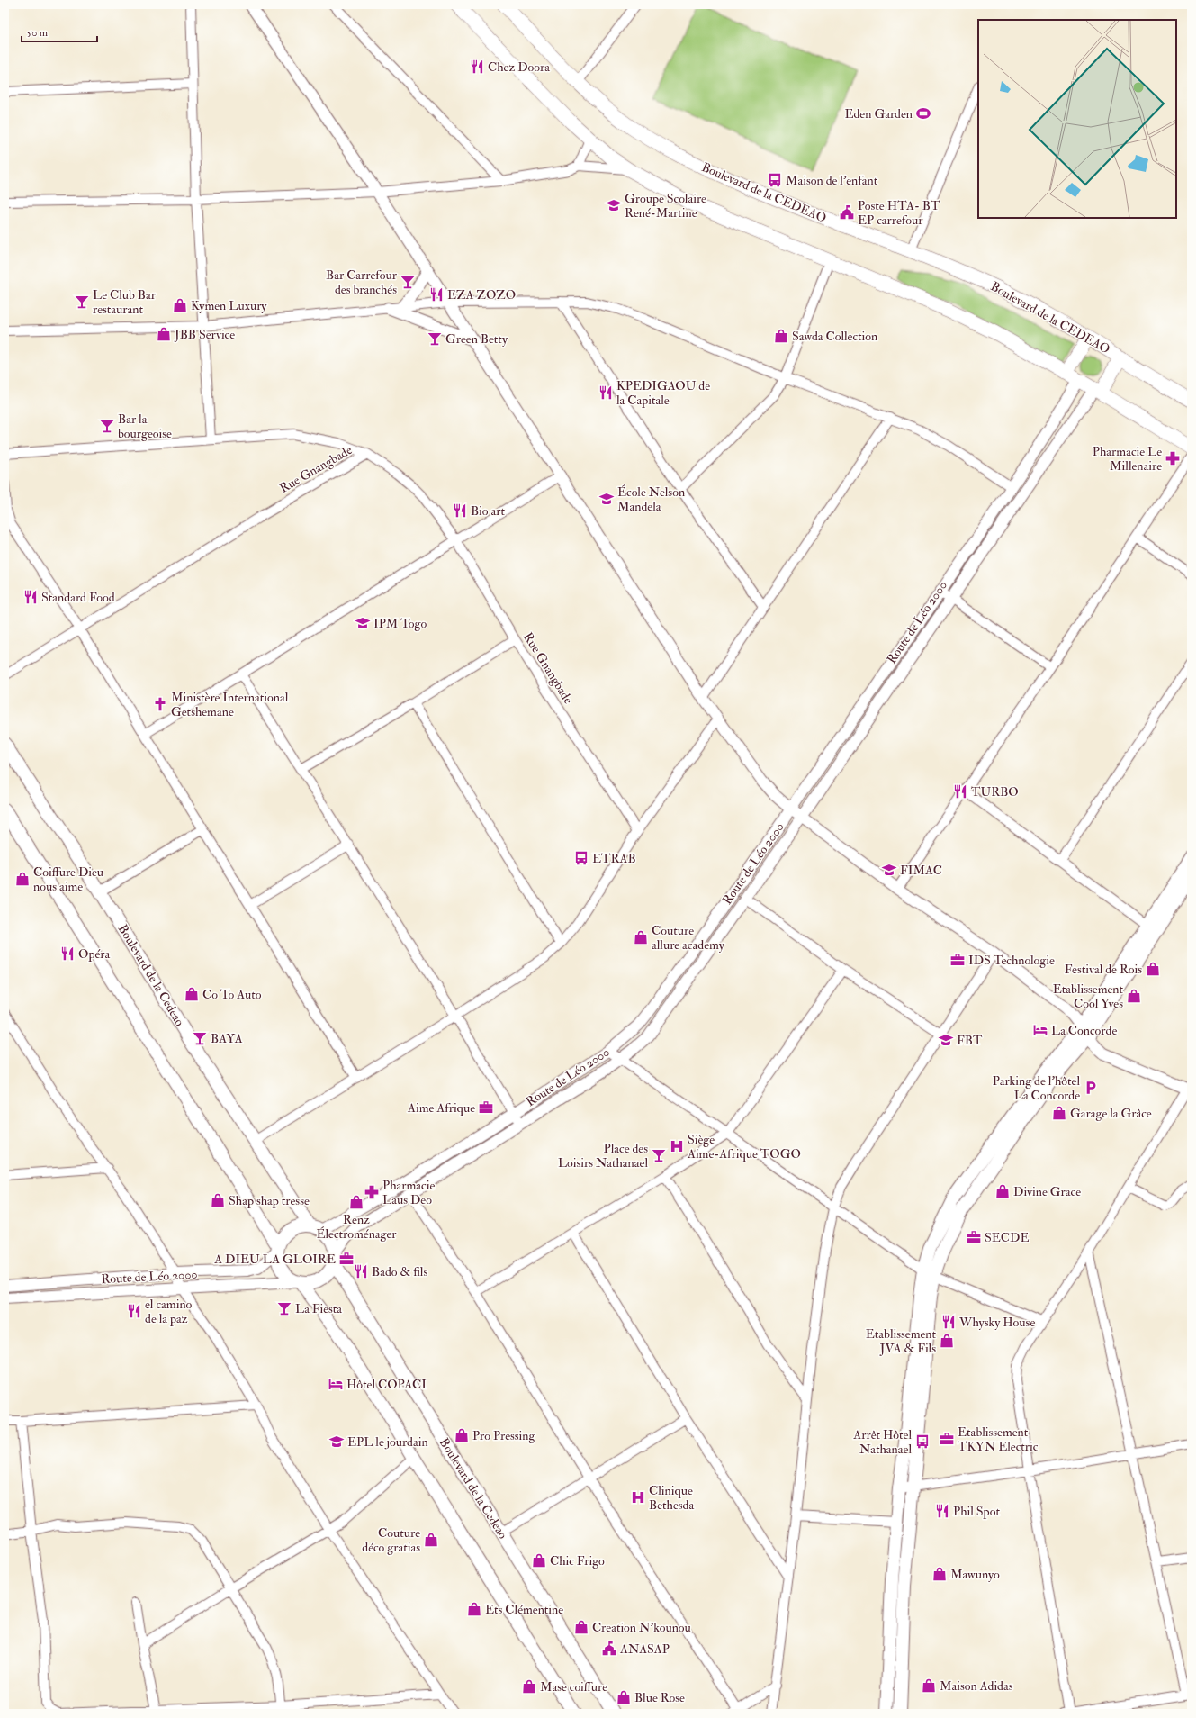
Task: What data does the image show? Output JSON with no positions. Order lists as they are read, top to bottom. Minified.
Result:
{"streets":{"main road":["Boulevard de la CEDEAO","Boulevard de la Cedeao"],"street":["Rue Gnangbade","Route de Léo 2000"]},"crossings":[["Route de Léo 2000","Boulevard de la Cedeao"]],"places":{"restaurant":["Chez Doora","EZA ZOZO","KPEDIGAOU de la Capitale","Bio art","Standard Food","TURBO","Opéra","Bado & fils","el camino de la paz","Whysky House","Phil Spot"],"sports":["Eden Garden"],"bus stop":["Maison de l'enfant","ETRAB","Arrêt Hôtel Nathanael"],"school or university":["Groupe Scolaire René-Martine","École Nelson Mandela","IPM Togo","FIMAC","FBT","EPL le jourdain"],"public building":["Poste HTA- BT EP carrefour","ANASAP"],"bar":["Bar Carrefour des branchés","Le Club Bar restaurant","Green Betty","Bar la bourgeoise","BAYA","Place des Loisirs Nathanael","La Fiesta"],"shop":["Kymen Luxury","JBB Service","Sawda Collection","Coiffure Dieu nous aime","Couture allure academy","Festival de Rois","Co To Auto","Etablissement Cool Yves","Garage la Grâce","Divine Grace","Shap shap tresse","Renz Électroménager","Etablissement JVA & Fils","Pro Pressing","Couture déco gratias","Chic Frigo","Mawunyo","Ets Clémentine","Creation N'kounou","Maison Adidas","Mase coiffure","Blue Rose"],"pharmacy":["Pharmacie Le Millenaire","Pharmacie Laus Deo"],"church":["Ministère International Getshemane"],"office":["IDS Technologie","Aime Afrique","SECDE","A DIEU LA GLOIRE","Etablissement TKYN Electric"],"hotel":["La Concorde","Hôtel COPACI"],"parking":["Parking de l'hôtel La Concorde"],"hospital":["Siège Aime-Afrique TOGO","Clinique Bethesda"]},"scale_bar":"50 m"}
